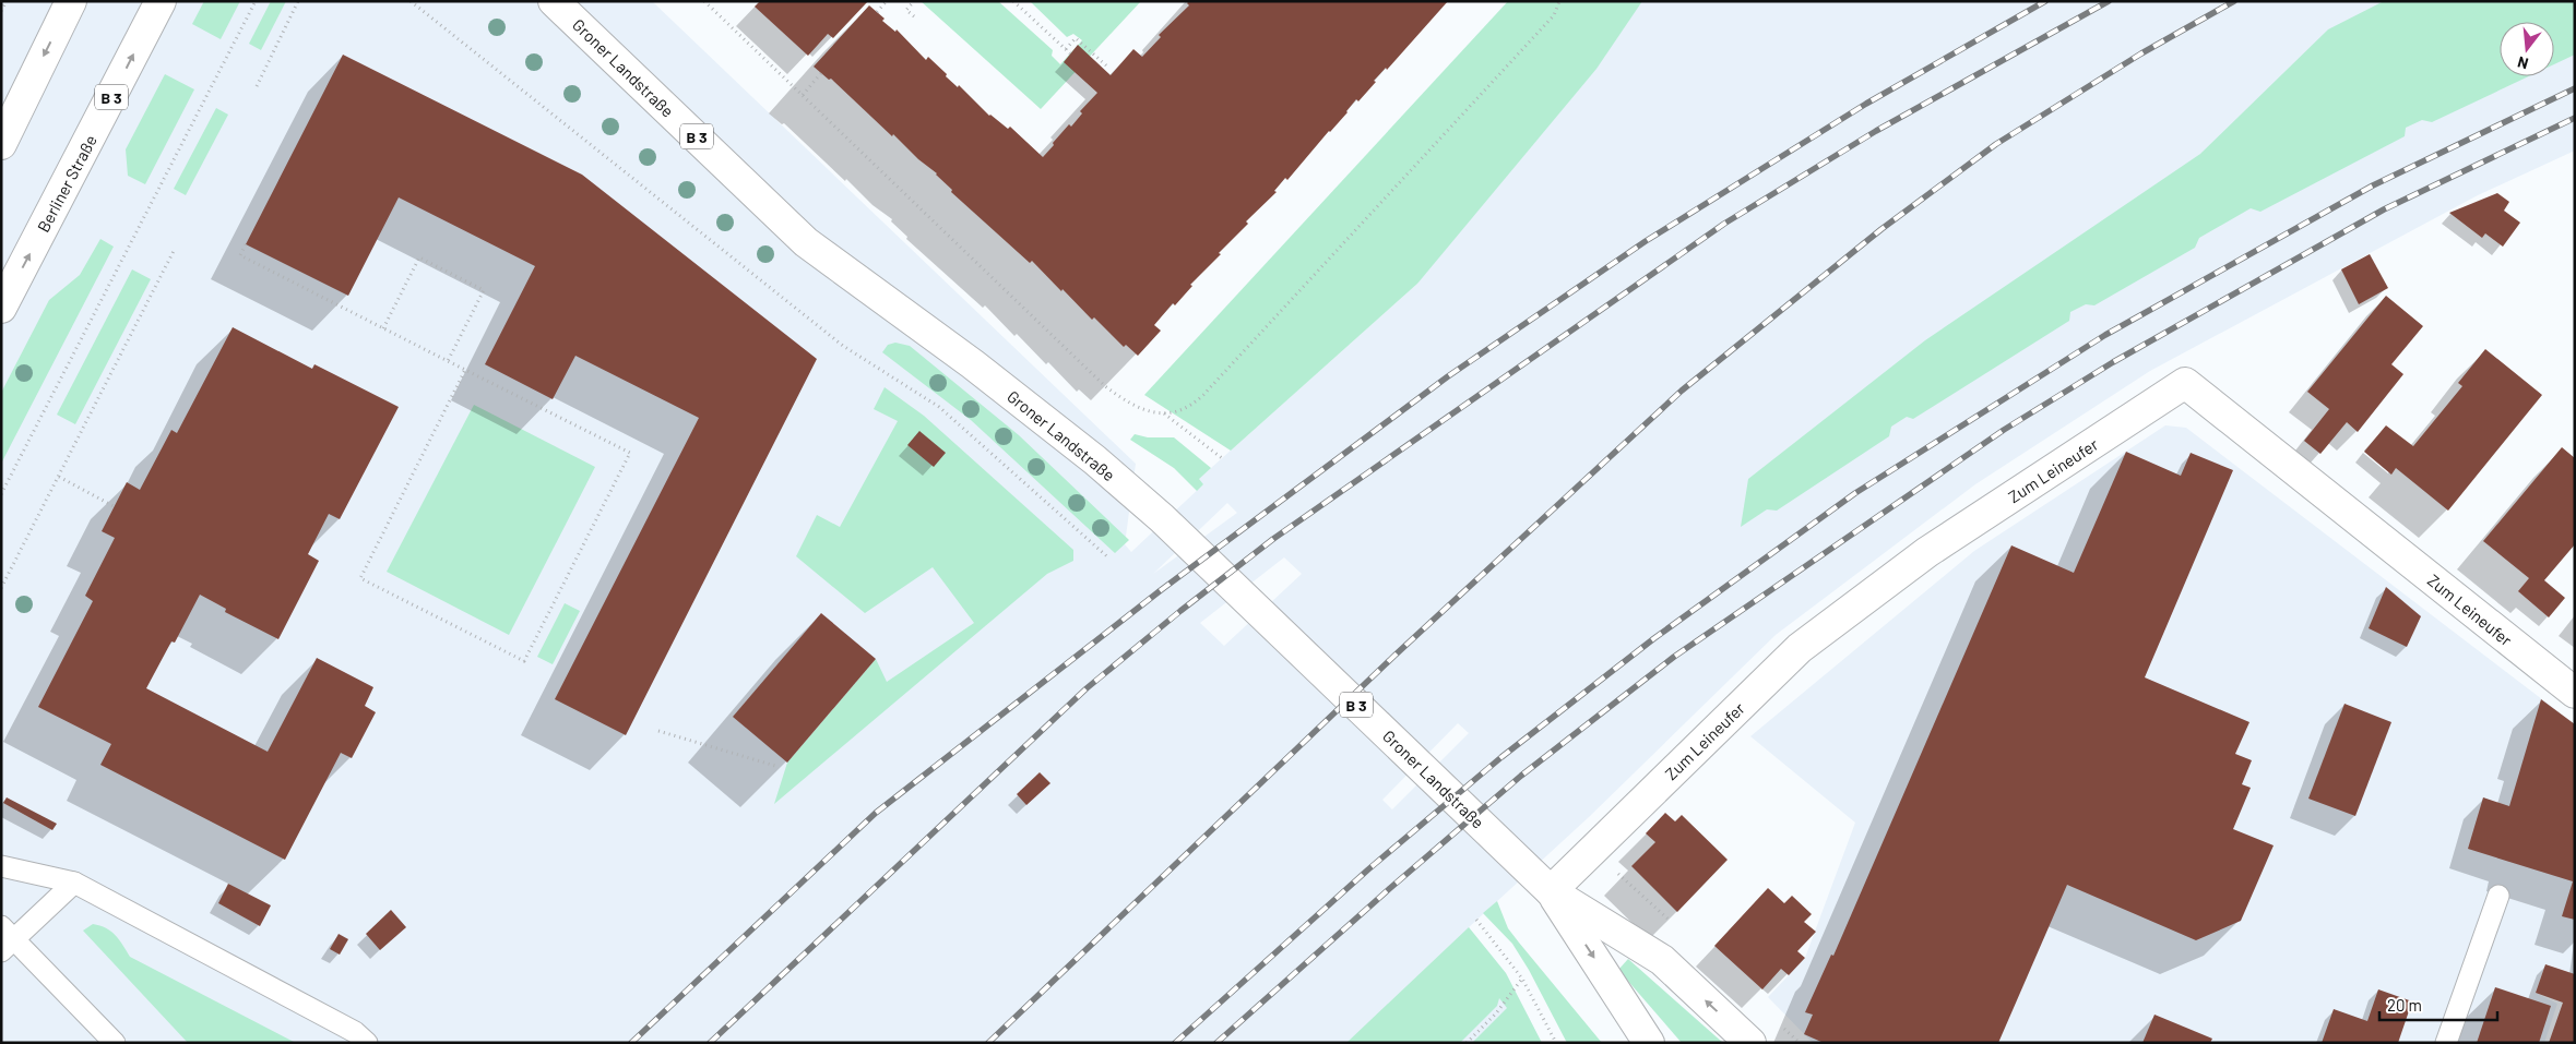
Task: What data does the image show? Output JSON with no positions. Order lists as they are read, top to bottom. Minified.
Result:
{"streets":{"main road":["Groner Landstraße","B 3","Berliner Straße","Zum Leineufer"]},"crossings":[["Groner Landstraße","Zum Leineufer"]],"scale_bar":"20 m","north":"bottom"}
